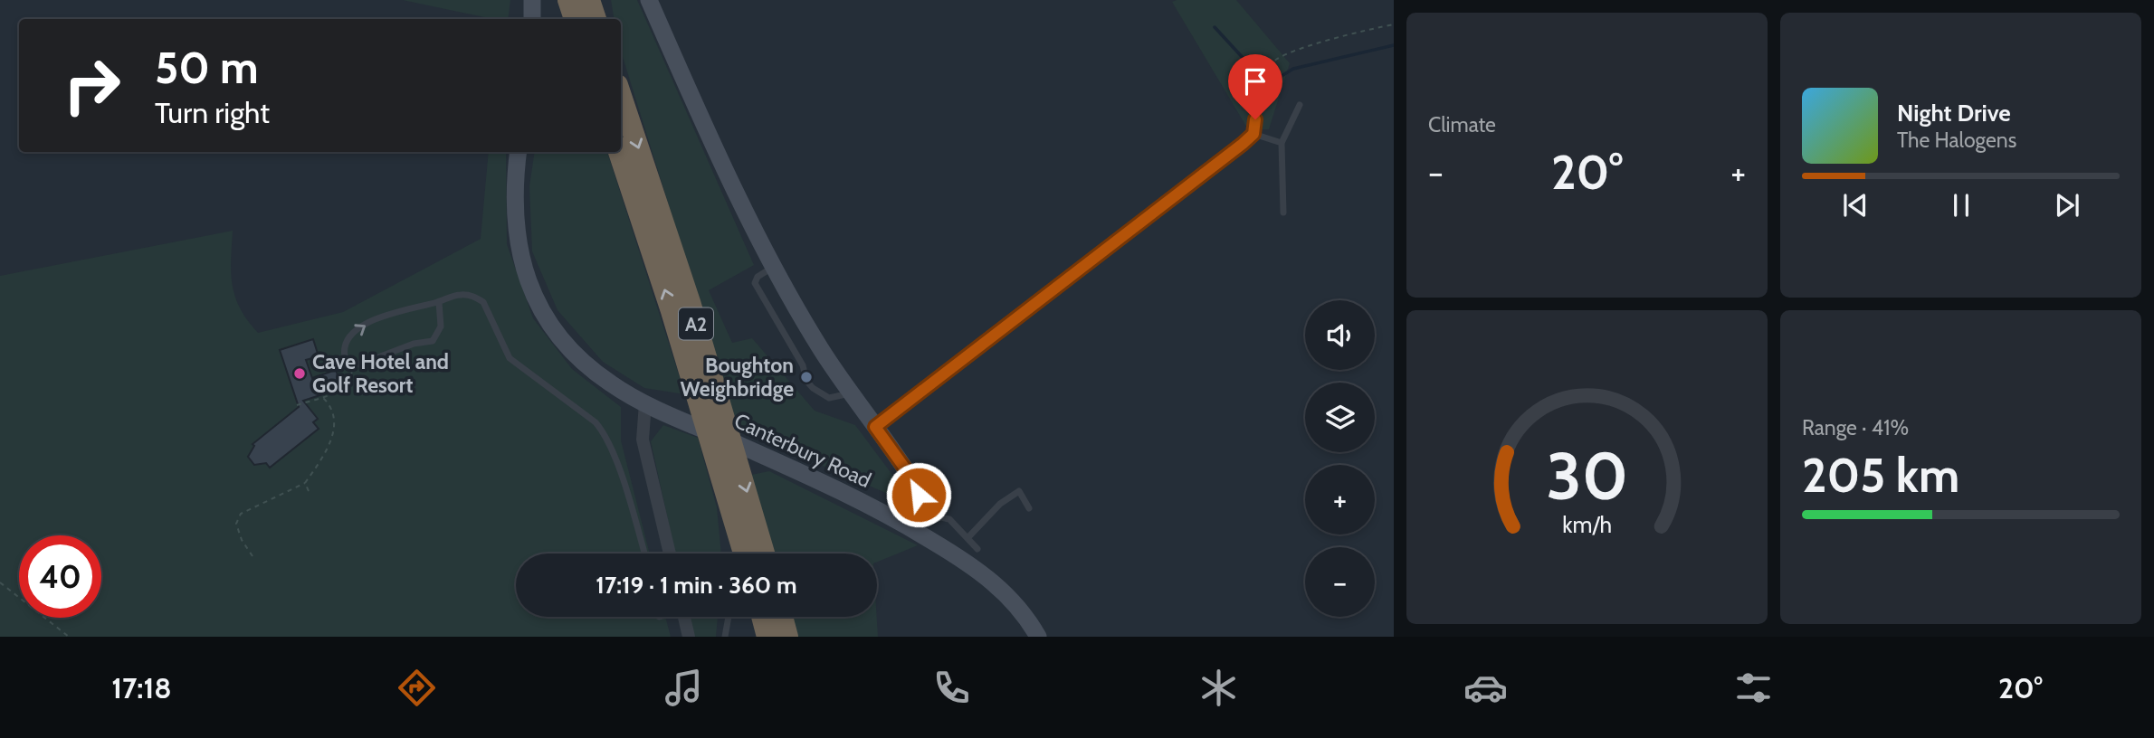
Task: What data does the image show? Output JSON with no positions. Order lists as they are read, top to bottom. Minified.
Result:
{"streets":{"highway":["A2"],"street":["Canterbury Road"]},"places":["Cave Hotel and Golf Resort","Boughton Weighbridge"],"page":{"tile":["Climate",["Range · 41%","205 km"]],"turn":["50 m","Turn right"],"song":["Night Drive","The Halogens"],"heat":["−","20°","+"],"map_buttons":["+","−"],"limit":"40","trip":"17:19 · 1 min · 360 m","tabs":["17:18","20°"],"gauge":["30","km/h"]}}
